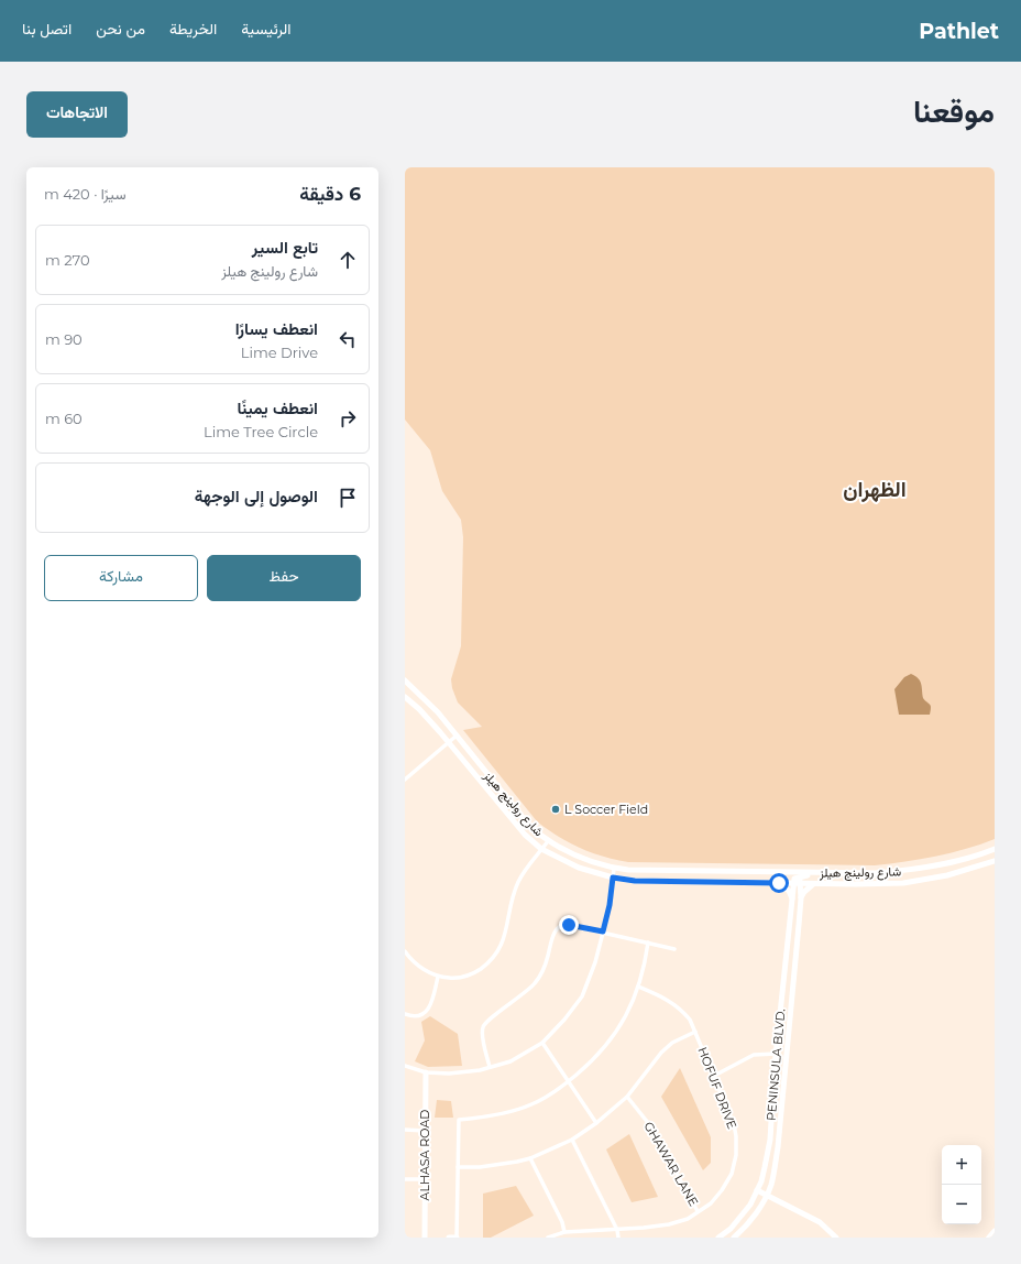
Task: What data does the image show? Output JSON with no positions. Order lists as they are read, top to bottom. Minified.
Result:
{"streets":{"main road":["شارع رولينج هيلز","PENINSULA BLVD.","ALHASA ROAD"],"street":["HOFUF DRIVE","GHAWAR LANE"]},"crossings":[["شارع رولينج هيلز","PENINSULA BLVD."],["HOFUF DRIVE","GHAWAR LANE"]],"districts":["الظهران"],"places":["L Soccer Field"],"page":{"header":"Pathlet","nav":["الرئيسية","الخريطة","من نحن","اتصل بنا"],"title":"موقعنا","buttons":["الاتجاهات",["حفظ","مشاركة"]],"heading":["6 دقيقة","سيرًا · 420 m"],"list":[["تابع السير","شارع رولينج هيلز","270 m"],["انعطف يسارًا","Lime Drive","90 m"],["انعطف يمينًا","Lime Tree Circle","60 m"],"الوصول إلى الوجهة"],"map_buttons":["+","−"]}}
